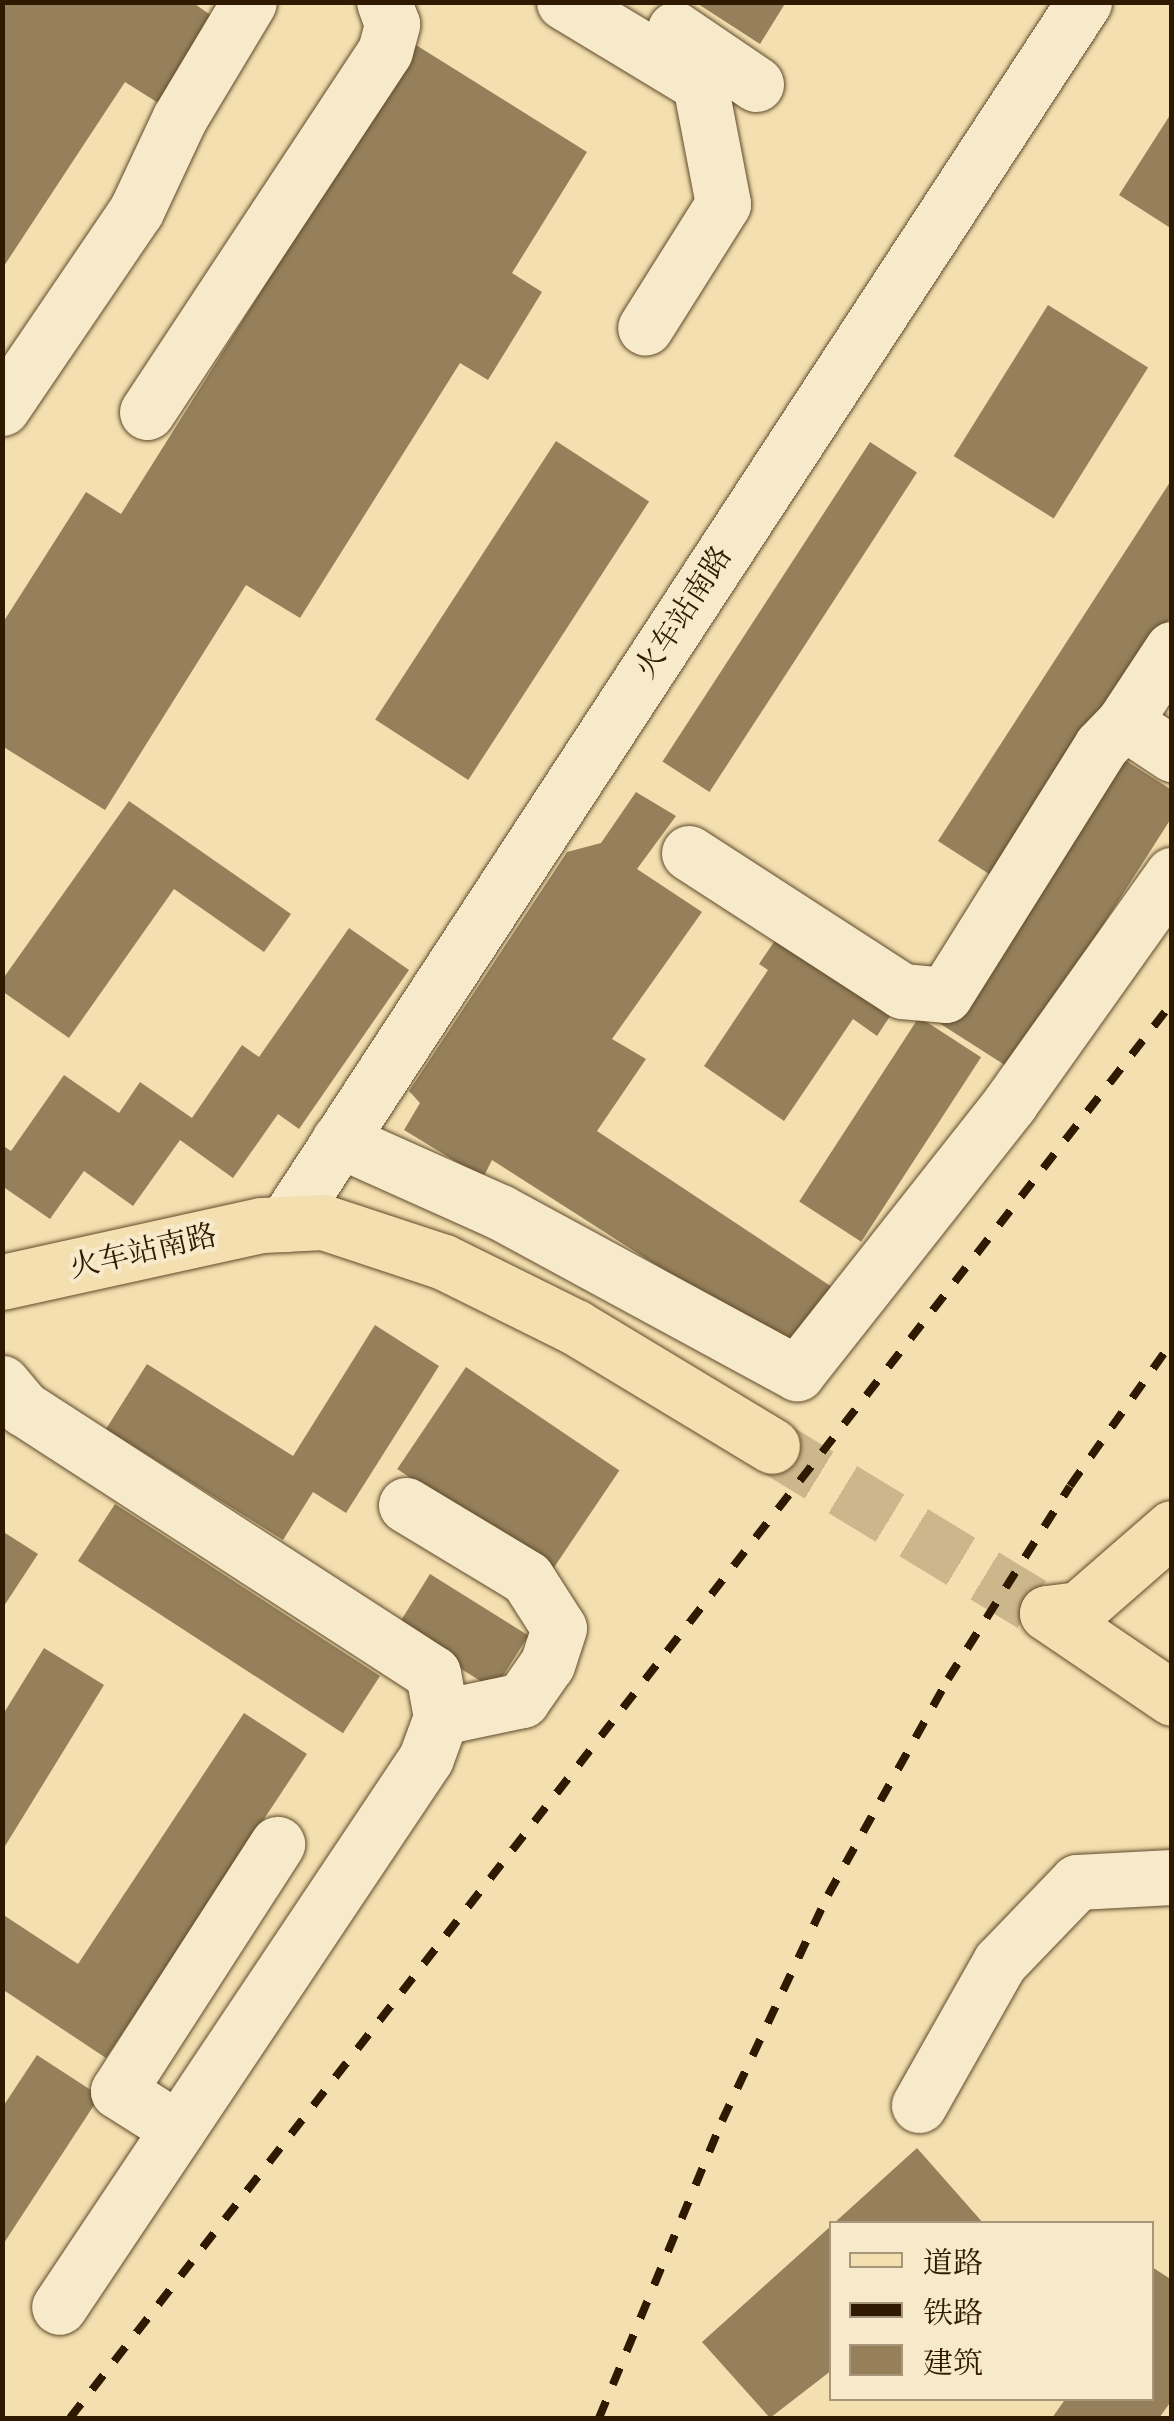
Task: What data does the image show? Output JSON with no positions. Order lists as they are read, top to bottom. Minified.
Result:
{"streets":{"main road":["火车站南路"]},"legend":["道路","铁路","建筑"]}
